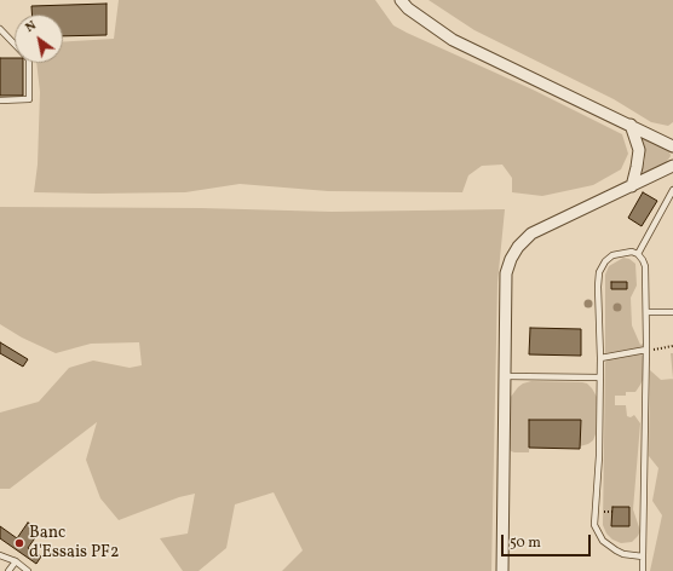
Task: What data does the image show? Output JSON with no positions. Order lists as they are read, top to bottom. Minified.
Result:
{"places":["Banc d'Essais PF2"],"scale_bar":"50 m","north":"top left"}
